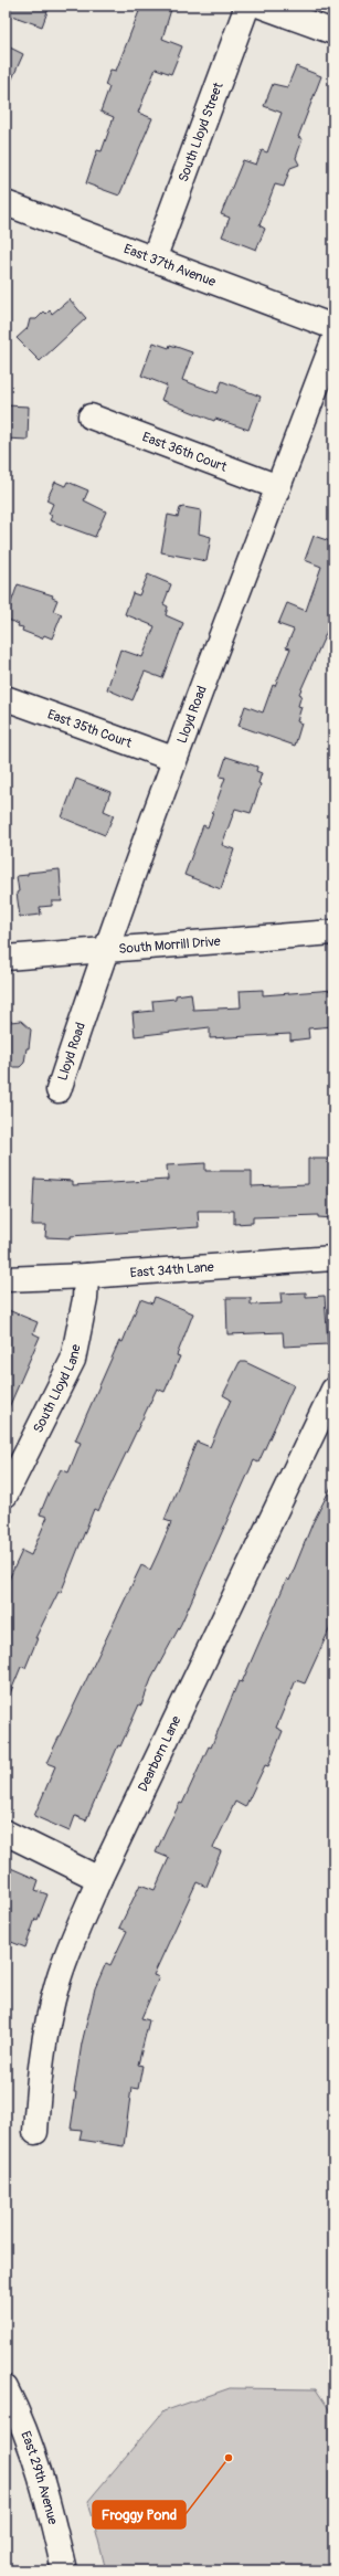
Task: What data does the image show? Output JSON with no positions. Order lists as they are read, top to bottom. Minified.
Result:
{"streets":{"street":["South Lloyd Street","East 37th Avenue","East 36th Court","Lloyd Road","East 35th Court","South Morrill Drive","East 34th Lane","South Lloyd Lane","Dearborn Lane","East 29th Avenue"]},"crossings":[["South Lloyd Street","East 37th Avenue"],["East 36th Court","Lloyd Road"],["Lloyd Road","East 35th Court"],["Lloyd Road","South Morrill Drive"],["East 34th Lane","South Lloyd Lane"]],"places":["Froggy Pond"]}
